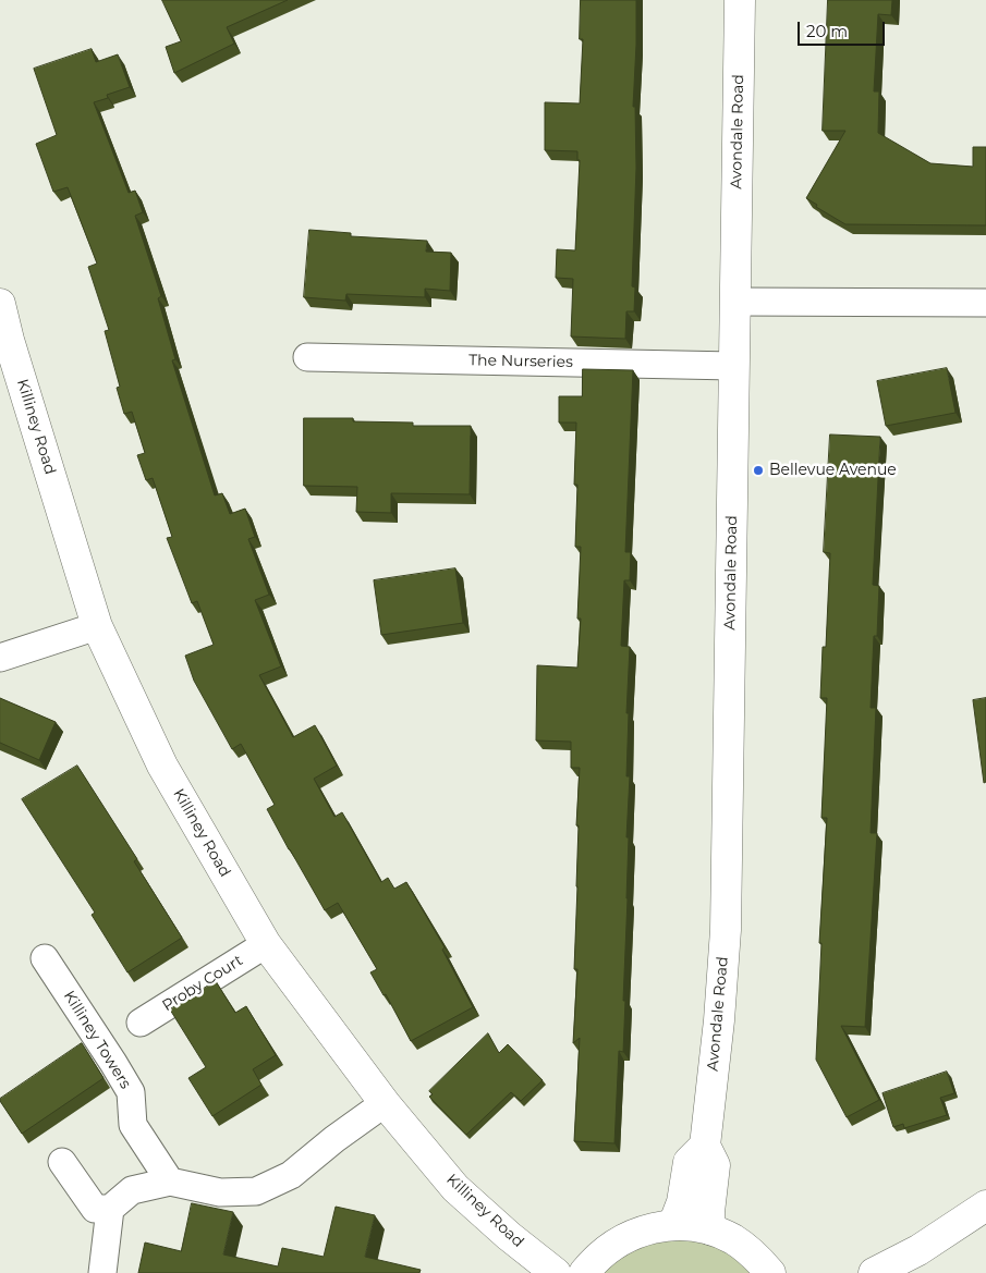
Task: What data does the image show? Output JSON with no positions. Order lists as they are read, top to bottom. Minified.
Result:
{"streets":{"street":["Avondale Road","The Nurseries","Killiney Road","Proby Court","Killiney Towers"]},"crossings":[["Avondale Road","The Nurseries"],["Killiney Road","Proby Court"]],"places":["Bellevue Avenue"],"scale_bar":"20 m"}
